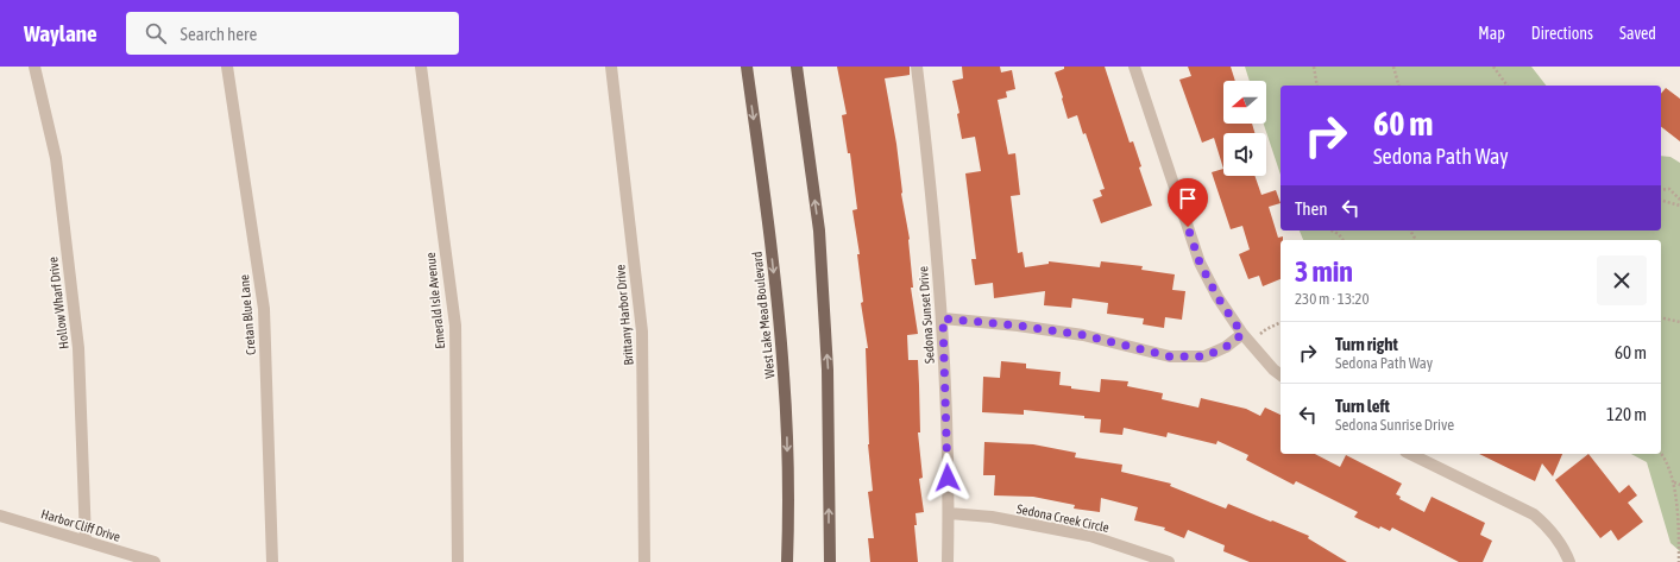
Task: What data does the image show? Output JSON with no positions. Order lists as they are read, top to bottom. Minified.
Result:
{"streets":{"main road":["West Lake Mead Boulevard"],"street":["Emerald Isle Avenue","Hollow Wharf Drive","Cretan Blue Lane","Brittany Harbor Drive","Sedona Sunset Drive","Sedona Creek Circle","Harbor Cliff Drive"]},"crossings":[["Hollow Wharf Drive","Harbor Cliff Drive"],["Sedona Sunset Drive","Sedona Creek Circle"]],"north":"left","page":{"header":"Waylane","search":"Search here","nav":["Map","Directions","Saved"],"turn":["60 m","Sedona Path Way"],"then":"Then","heading":["3 min","230 m · 13:20"],"list":[{"name":"Turn right","note":"Sedona Path Way","value":"60 m"},{"name":"Turn left","note":"Sedona Sunrise Drive","value":"120 m"}]}}
